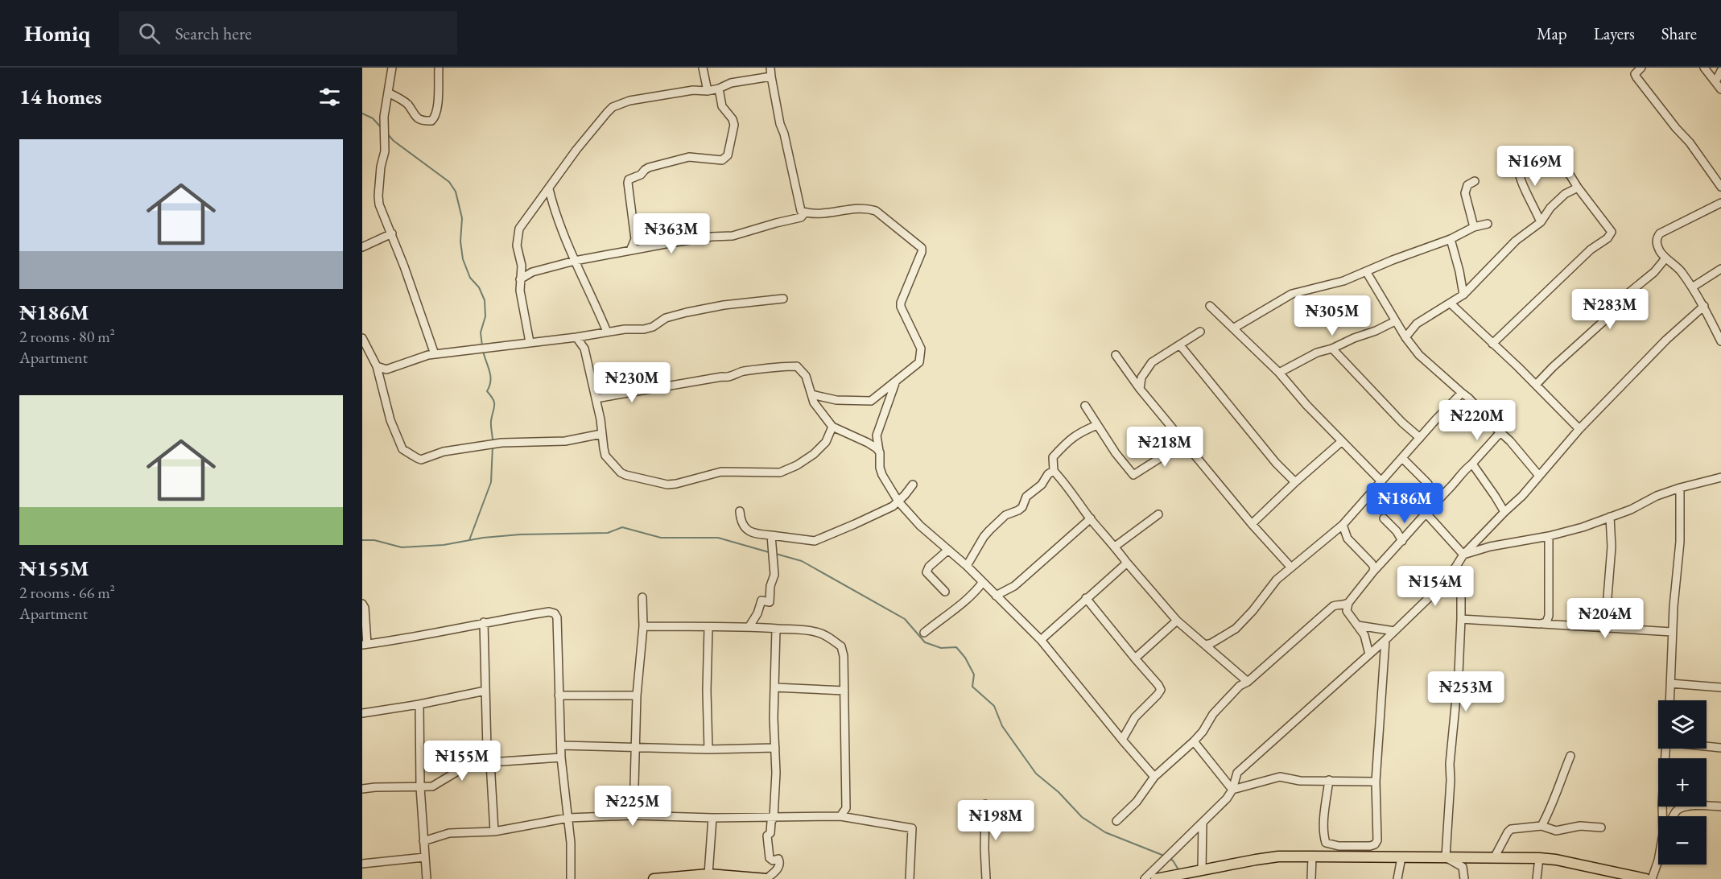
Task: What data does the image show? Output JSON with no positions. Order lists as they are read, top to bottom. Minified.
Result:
{"page":{"header":"Homiq","search":"Search here","nav":["Map","Layers","Share"],"heading":"14 homes","list":[{"name":"₦186M","note":"2 rooms · 80 m² · Apartment"},{"name":"₦155M","note":"2 rooms · 66 m² · Apartment"}],"price":["₦169M","₦363M","₦283M","₦305M","₦230M","₦220M","₦218M","₦186M","₦154M","₦204M","₦253M","₦155M","₦225M","₦198M"],"map_buttons":["+","−"]}}
